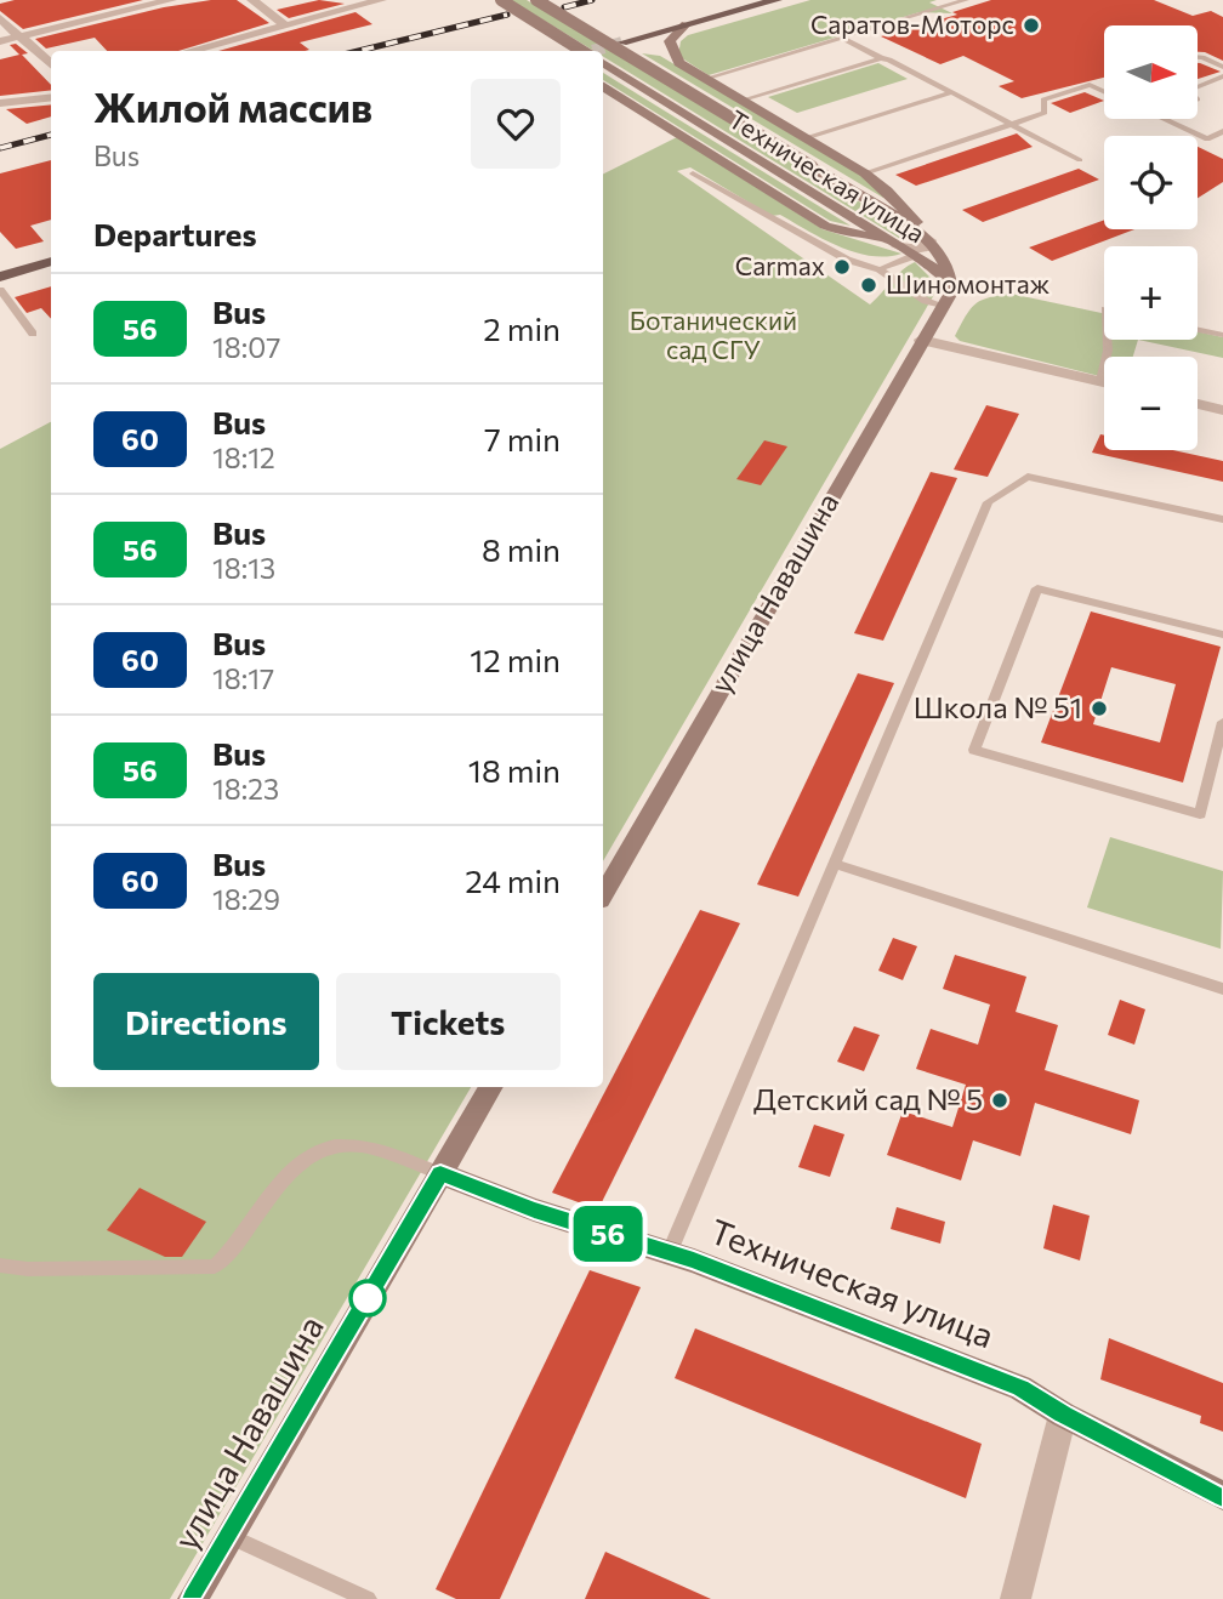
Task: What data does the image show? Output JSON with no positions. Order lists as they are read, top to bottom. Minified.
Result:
{"streets":{"main road":["Техническая улица","улица Навашина"]},"crossings":[["Техническая улица","улица Навашина"]],"parks":["Ботанический сад СГУ"],"places":["Саратов-Моторс","Carmax","Шиномонтаж","Школа № 51","Детский сад № 5"],"lines":["bus line 56"],"north":"right","page":{"on_map":"56","map_buttons":["+","−"],"heading":[["Жилой массив","Bus"],"Departures"],"list":[{"mark":"56","name":"Bus","note":"18:07","value":"2 min"},{"mark":"60","name":"Bus","note":"18:12","value":"7 min"},{"mark":"56","name":"Bus","note":"18:13","value":"8 min"},{"mark":"60","name":"Bus","note":"18:17","value":"12 min"},{"mark":"56","name":"Bus","note":"18:23","value":"18 min"},{"mark":"60","name":"Bus","note":"18:29","value":"24 min"}],"buttons":["Directions","Tickets"]}}
